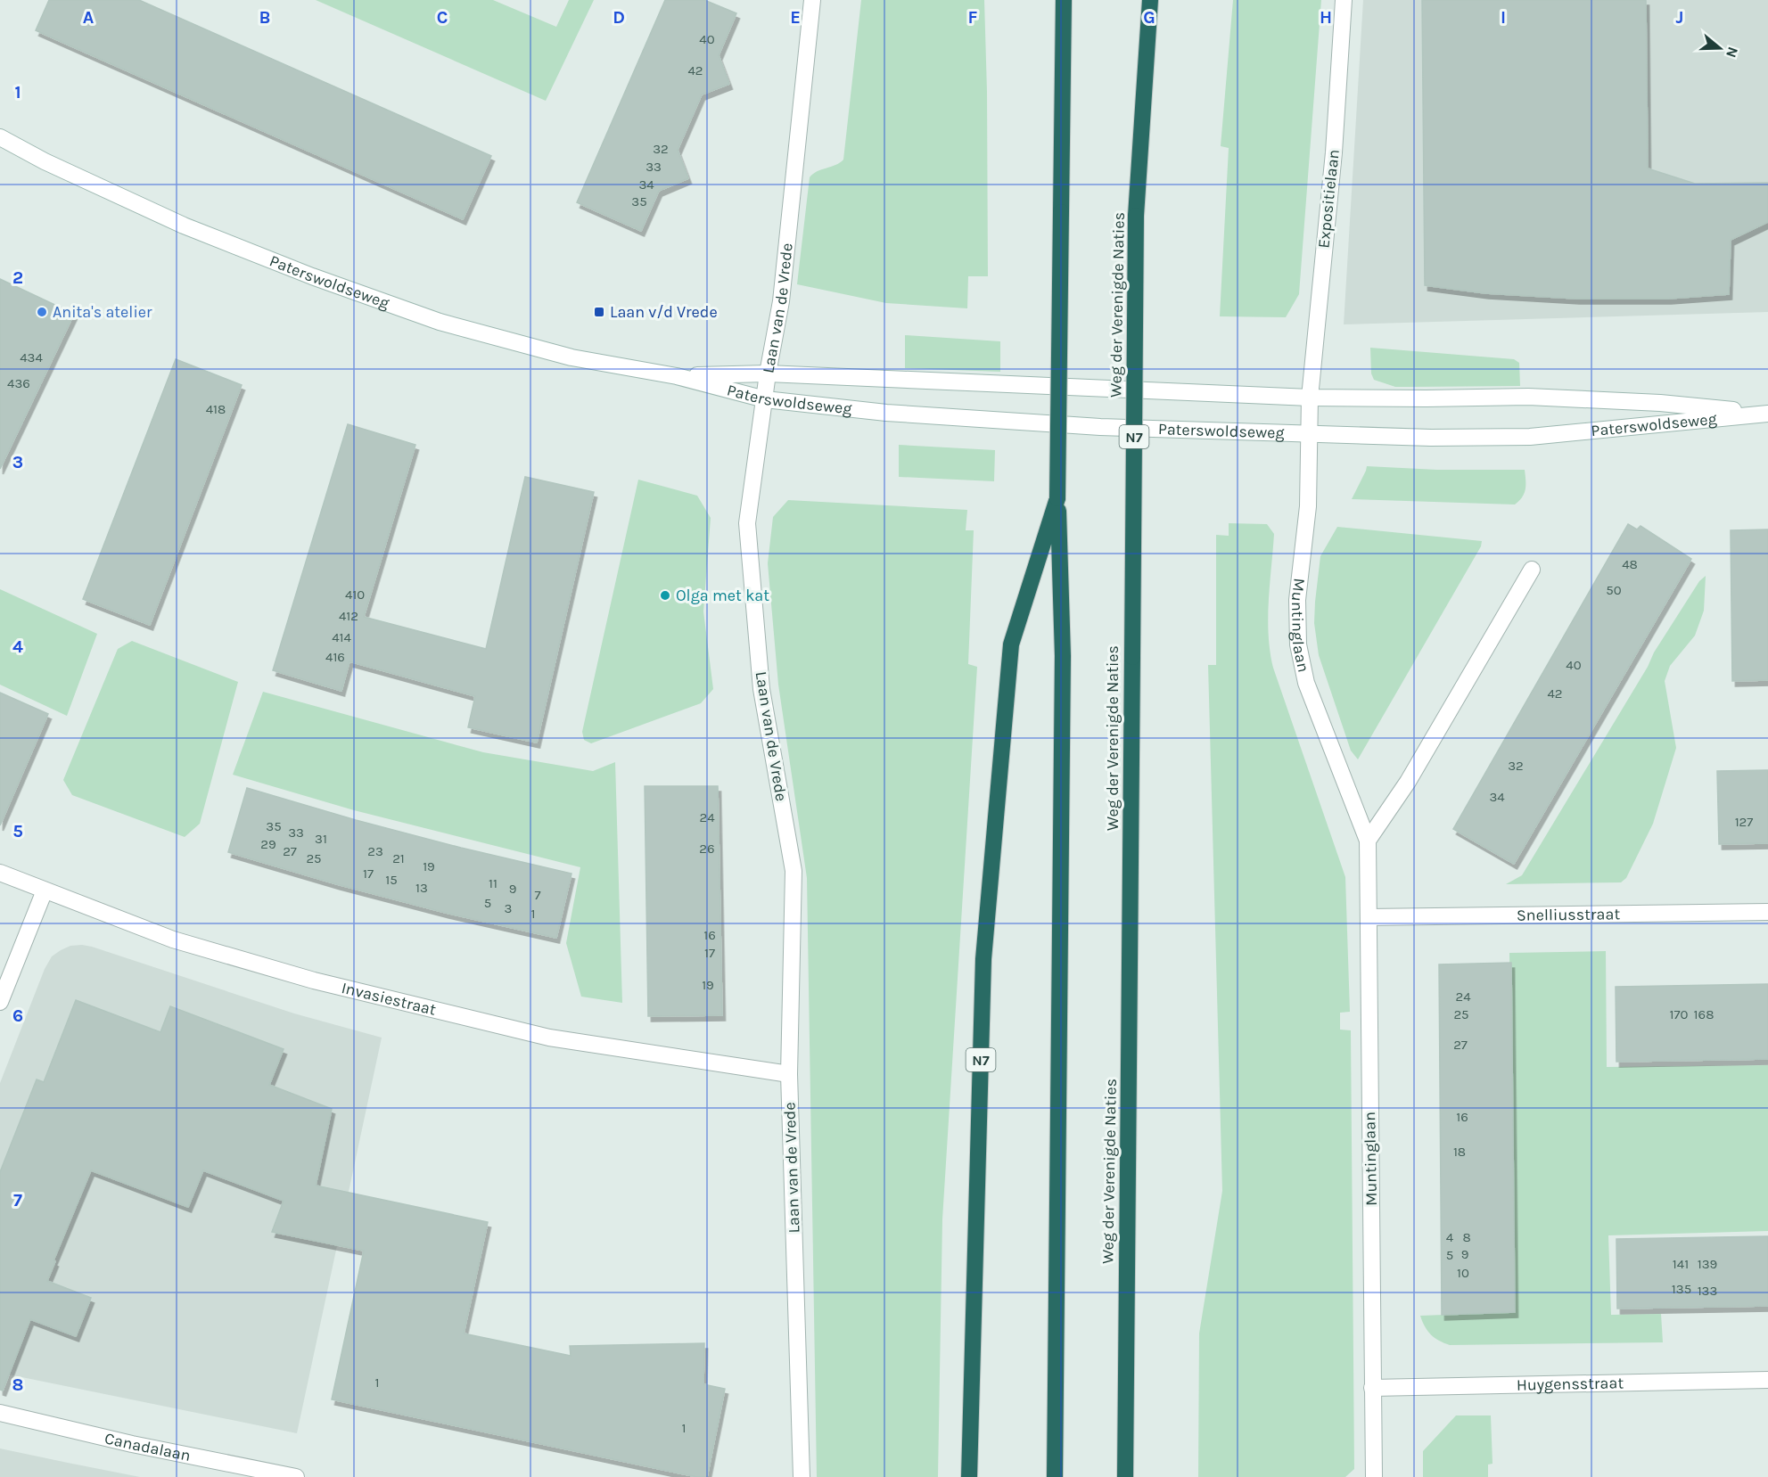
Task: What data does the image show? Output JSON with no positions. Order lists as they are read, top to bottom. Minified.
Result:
{"streets":{"highway":["Weg der Verenigde Naties","N7"],"street":["Expositielaan","Paterswoldseweg","Laan van de Vrede","Muntinglaan","Snelliusstraat","Invasiestraat","Huygensstraat","Canadalaan"]},"crossings":[["Expositielaan","Paterswoldseweg"],["Expositielaan","Muntinglaan"],["Paterswoldseweg","Laan van de Vrede"],["Paterswoldseweg","Muntinglaan"],["Laan van de Vrede","Invasiestraat"],["Muntinglaan","Snelliusstraat"],["Muntinglaan","Huygensstraat"]],"places":{"other":["Anita's atelier","Olga met kat"],"transit":["Laan v/d Vrede"]},"house_numbers":["40","42","32","33","34","35","434","436","418","48","50","410","412","414","416","40","42","32","34","24","127","35","33","31","29","26","27","23","25","21","19","17","15","11","13","9","7","5","3","1","16","17","19","24","25","170","168","27","16","18","4","8","9","5","141","139","10","135","133","1","1"],"north":"right","grid":{"columns":["A","B","C","D","E","F","G","H","I","J"],"rows":["1","2","3","4","5","6","7","8"]}}
